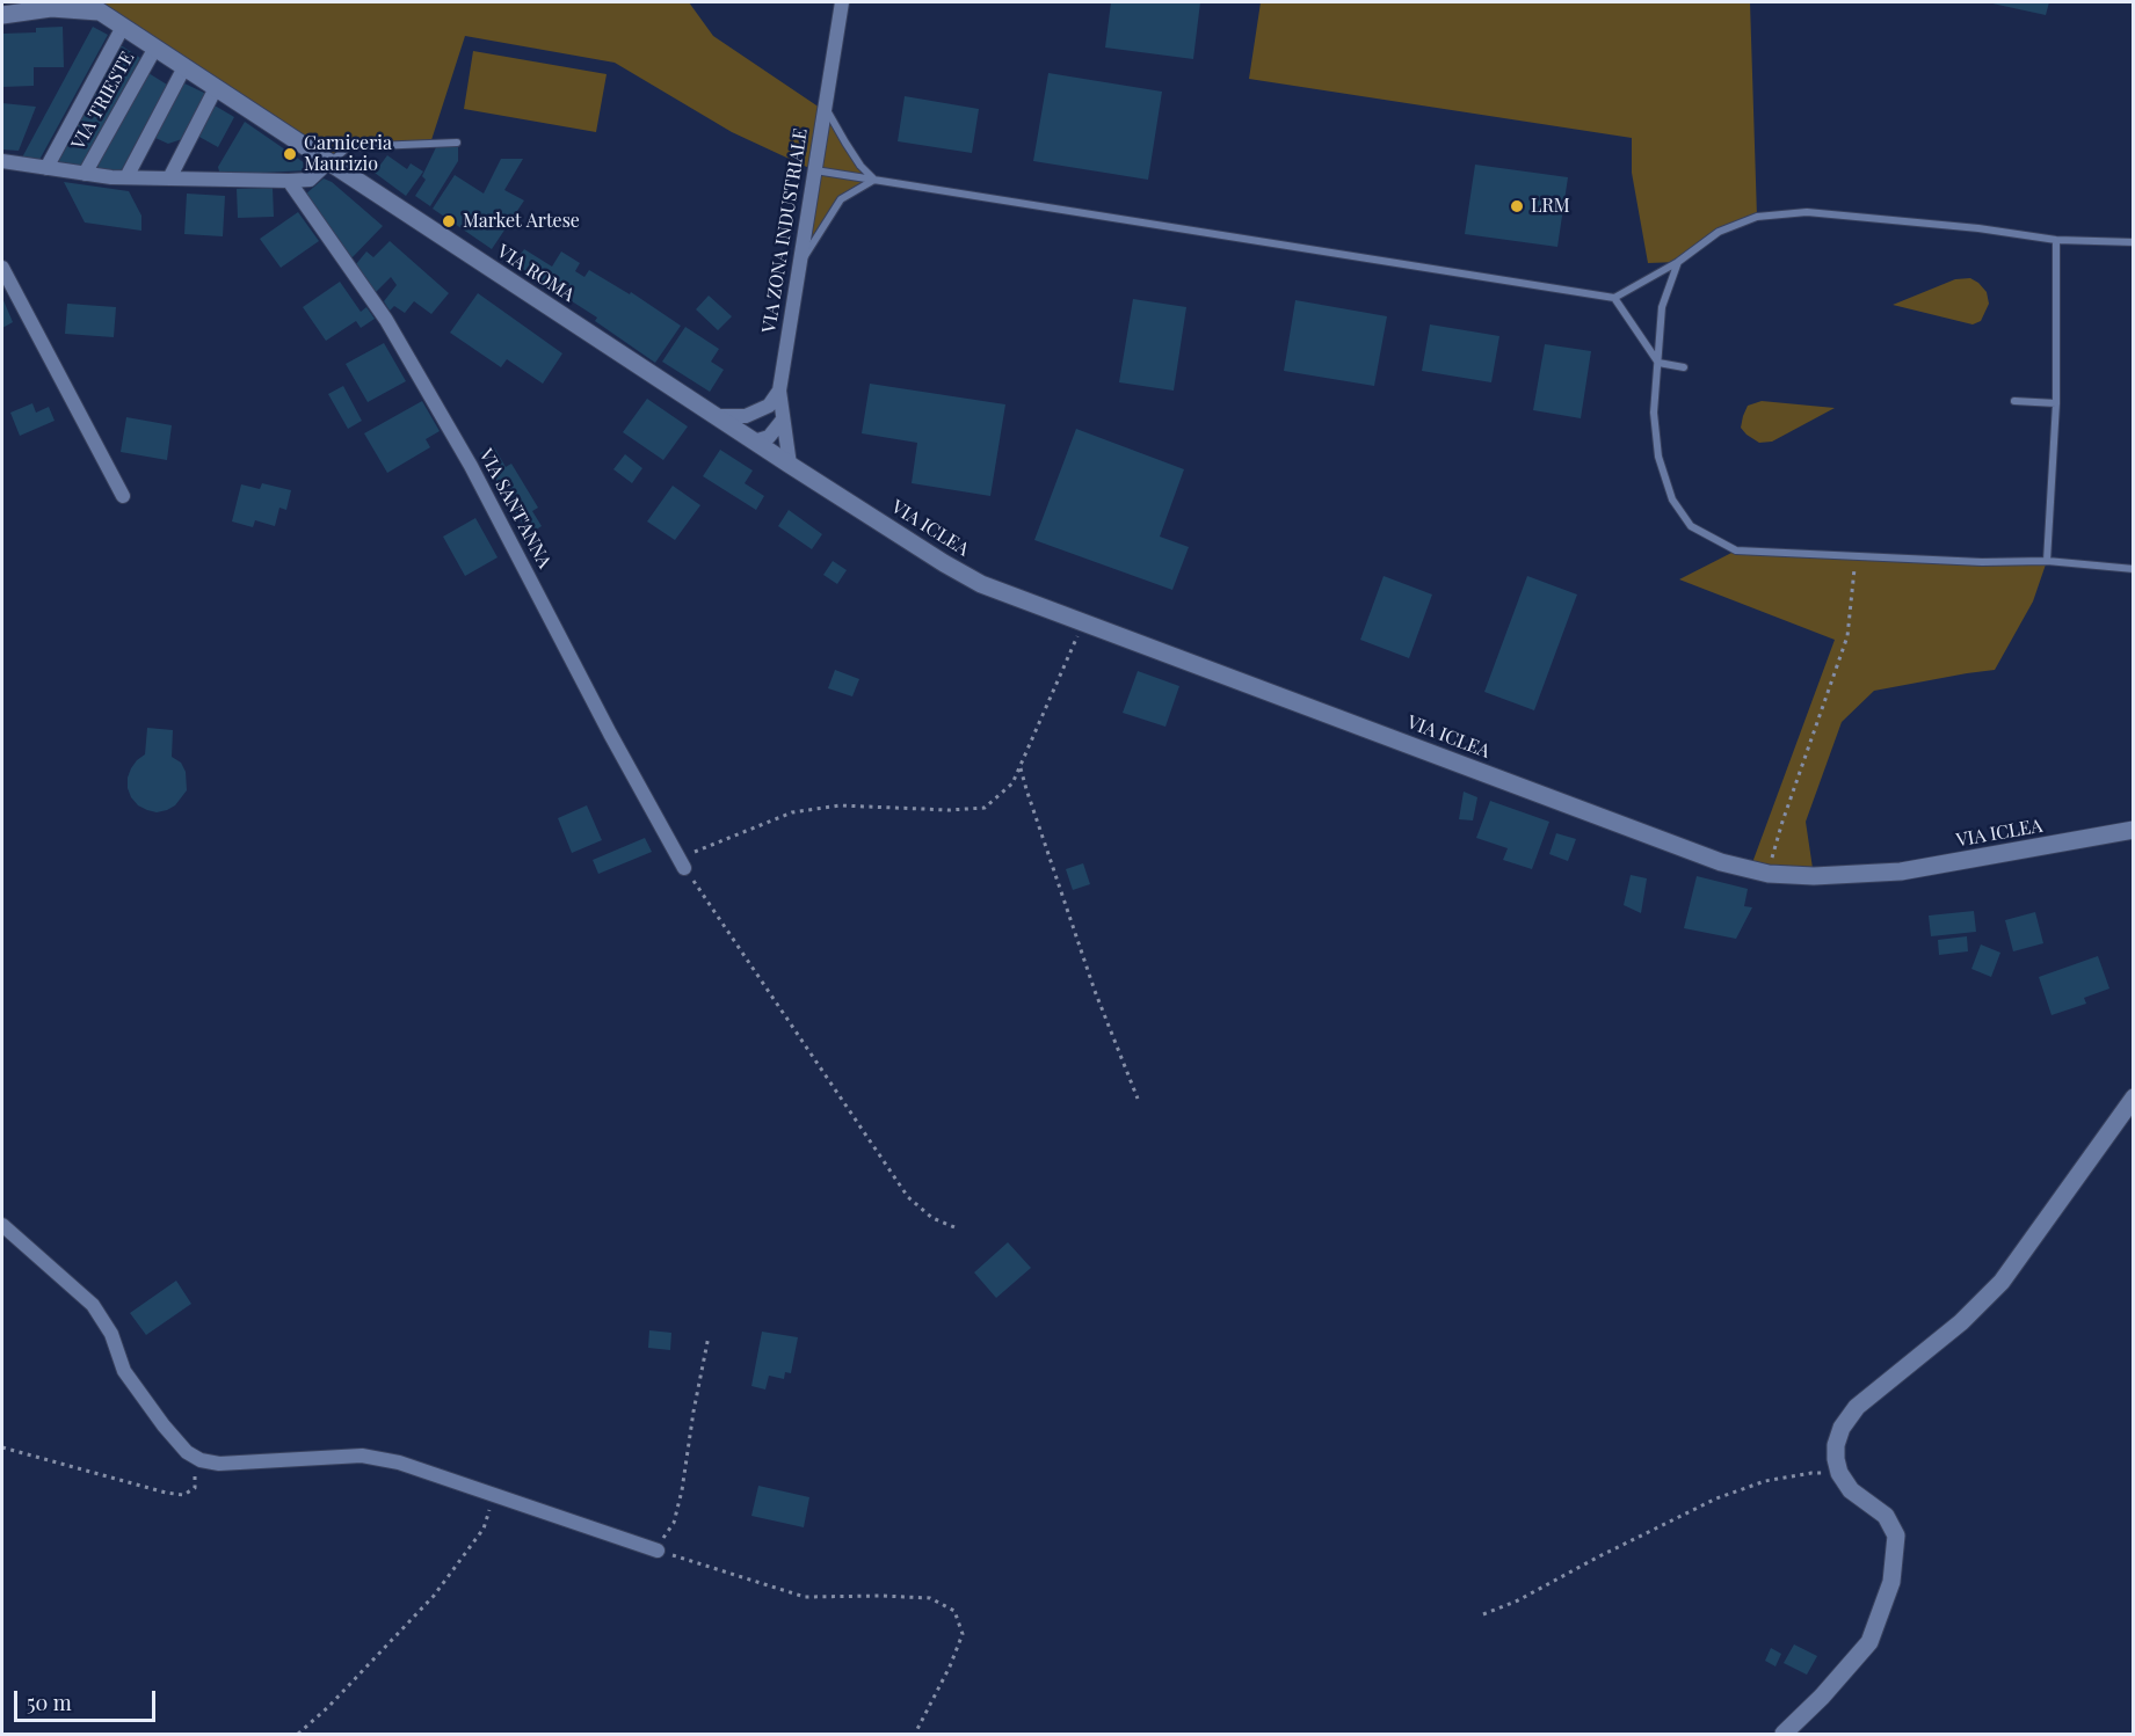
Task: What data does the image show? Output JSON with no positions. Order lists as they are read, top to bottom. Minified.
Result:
{"streets":{"street":["VIA TRIESTE","VIA ZONA INDUSTRIALE","VIA ROMA","VIA SANT'ANNA","VIA ICLEA"]},"crossings":[["VIA TRIESTE","VIA ROMA"],["VIA ZONA INDUSTRIALE","VIA ROMA"],["VIA ZONA INDUSTRIALE","VIA ICLEA"],["VIA ROMA","VIA ICLEA"]],"places":["Carniceria Maurizio","LRM","Market Artese"],"scale_bar":"50 m"}
